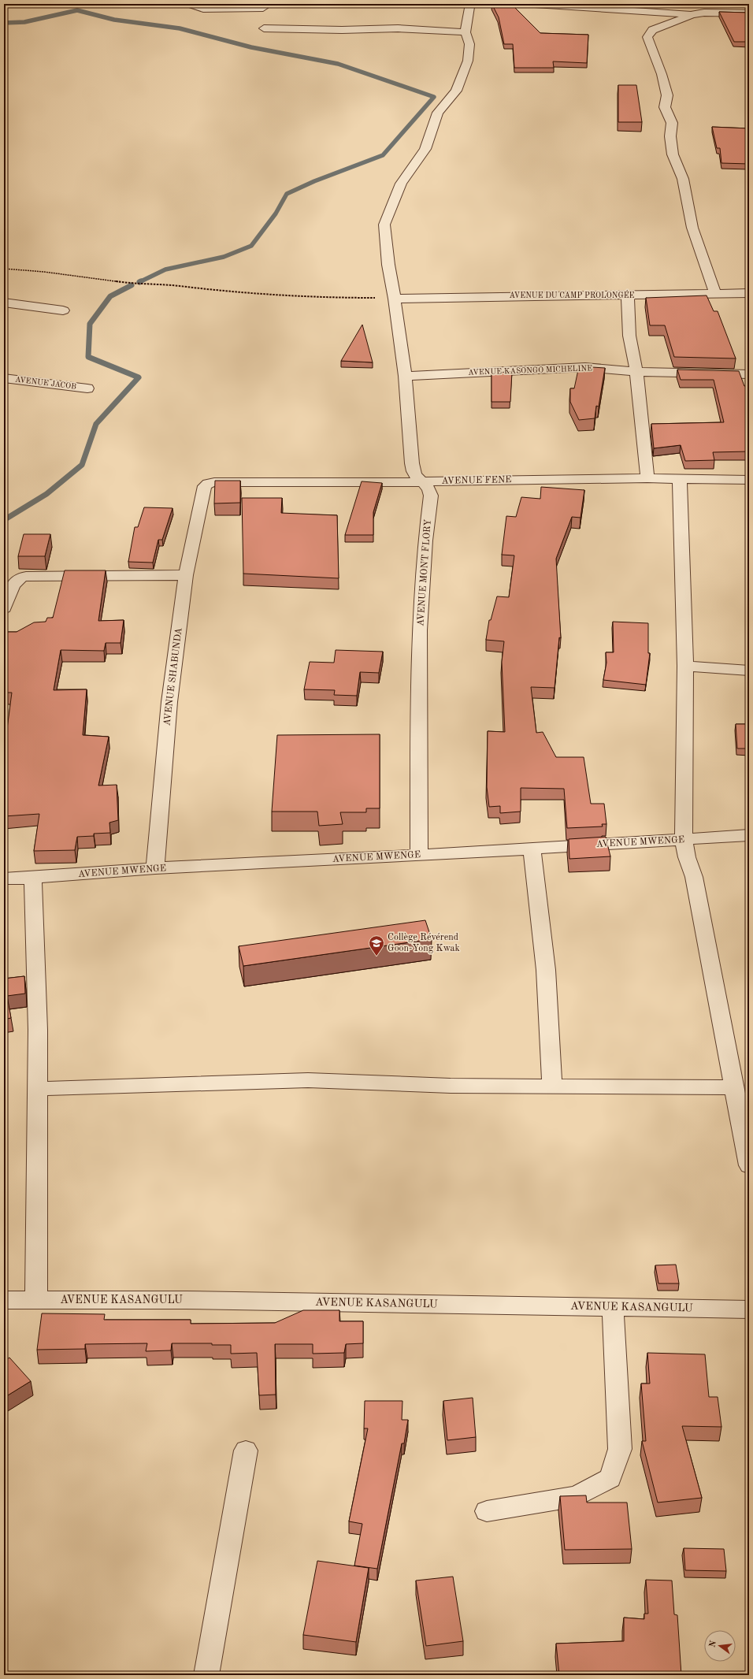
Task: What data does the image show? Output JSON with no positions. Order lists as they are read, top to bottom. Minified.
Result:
{"streets":{"street":["AVENUE DU CAMP PROLONGÉE","AVENUE KASONGO MICHELINE","AVENUE JACOB","AVENUE FENE","AVENUE MONT FLORY","AVENUE SHABUNDA","AVENUE MWENGE","AVENUE KASANGULU"]},"crossings":[["AVENUE DU CAMP PROLONGÉE","AVENUE MONT FLORY"],["AVENUE KASONGO MICHELINE","AVENUE MONT FLORY"],["AVENUE FENE","AVENUE MONT FLORY"],["AVENUE FENE","AVENUE SHABUNDA"],["AVENUE MONT FLORY","AVENUE MWENGE"],["AVENUE SHABUNDA","AVENUE MWENGE"]],"places":{"school or university":["Collège Révérend Goon-Yong Kwak"]},"north":"left"}
